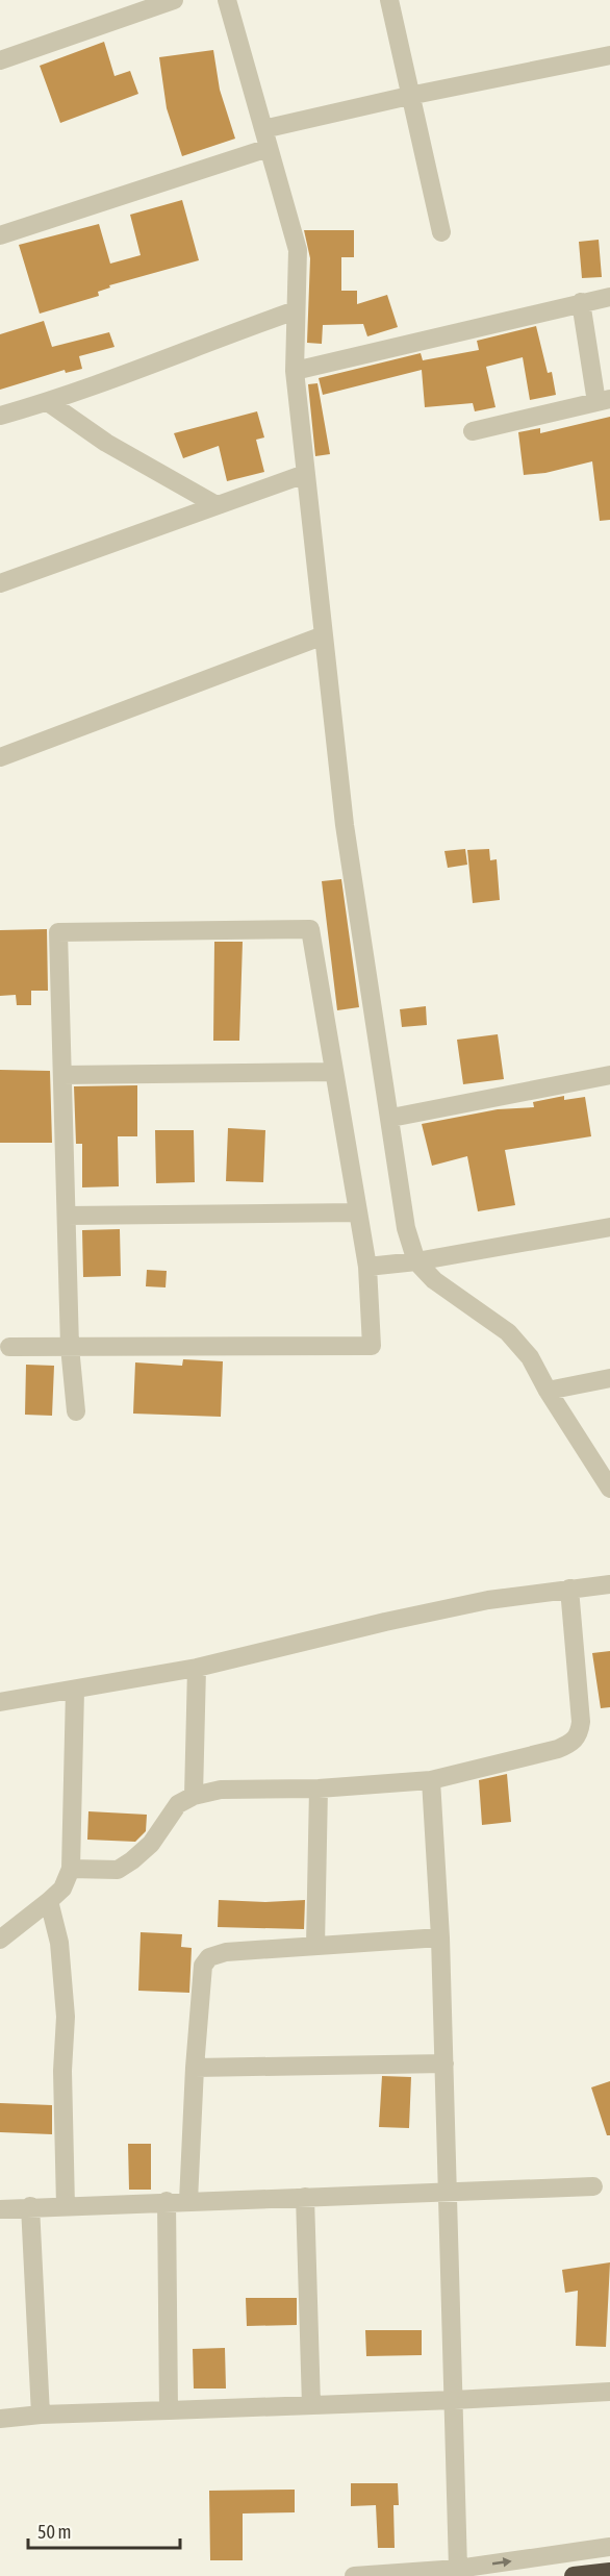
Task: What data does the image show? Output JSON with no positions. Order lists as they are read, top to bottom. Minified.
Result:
{"scale_bar":"50 m"}
